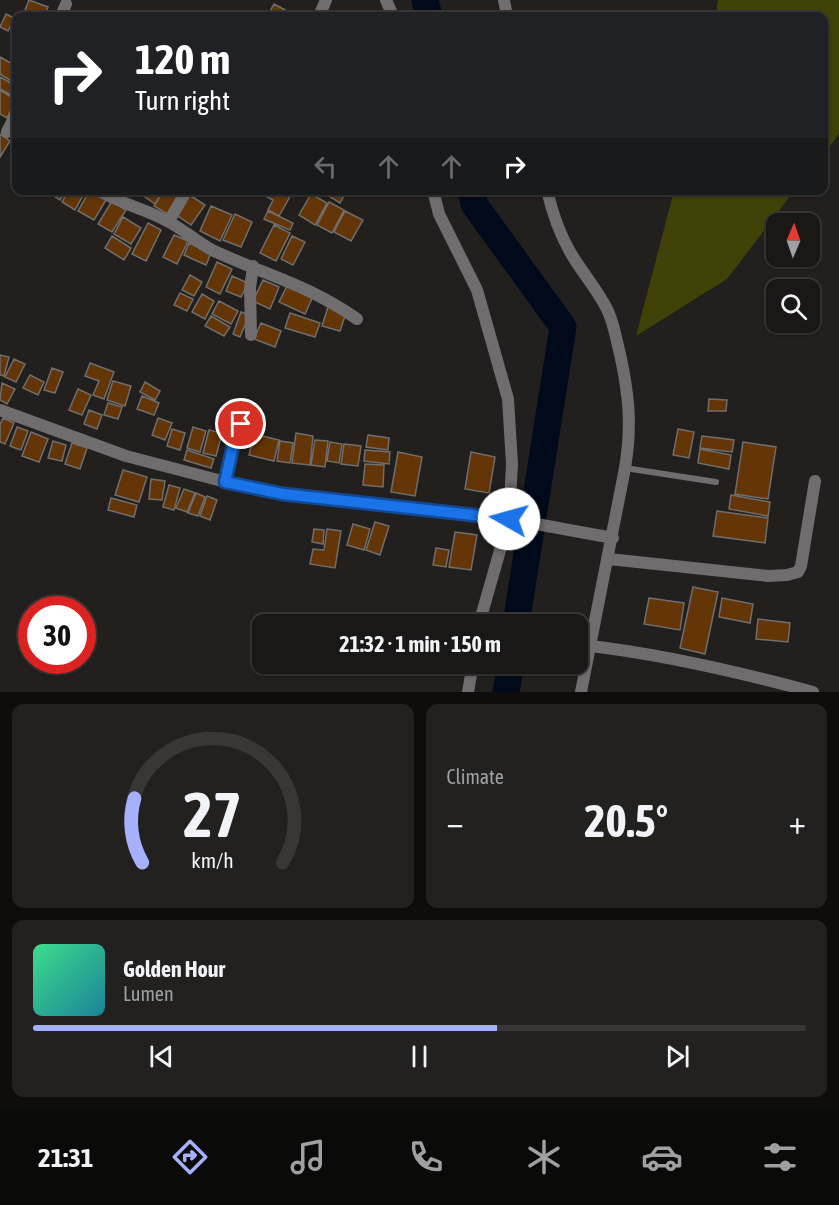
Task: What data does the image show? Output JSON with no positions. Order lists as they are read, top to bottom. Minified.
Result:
{"north":"top","page":{"turn":["120 m","Turn right"],"limit":"30","trip":"21:32 · 1 min · 150 m","tile":"Climate","heat":["−","20.5°","+"],"song":["Golden Hour","Lumen"],"tabs":"21:31","gauge":["27","km/h"]}}
